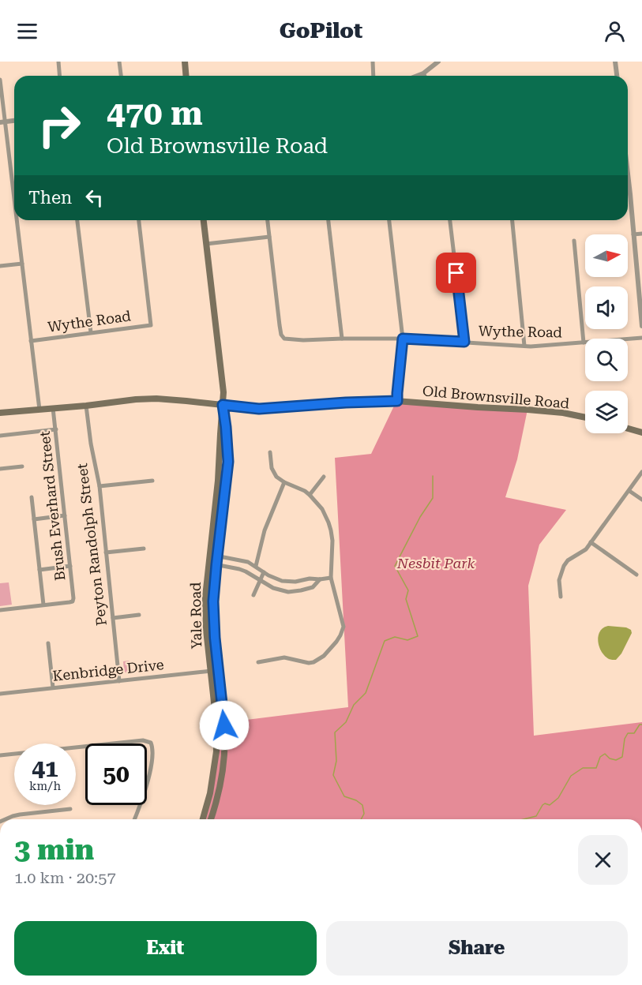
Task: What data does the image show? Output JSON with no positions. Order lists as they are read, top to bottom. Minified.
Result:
{"streets":{"main road":["Old Brownsville Road","Yale Road"],"street":["Wythe Road","Brush Everhard Street","Peyton Randolph Street","Kenbridge Drive"]},"crossings":[["Old Brownsville Road","Brush Everhard Street"],["Old Brownsville Road","Peyton Randolph Street"],["Old Brownsville Road","Yale Road"],["Peyton Randolph Street","Kenbridge Drive"],["Yale Road","Kenbridge Drive"]],"parks":["Nesbit Park"],"north":"right","page":{"header":"GoPilot","turn":["470 m","Old Brownsville Road"],"then":"Then","speed":"41 km/h","limit":"50","heading":["3 min","1.0 km · 20:57"],"buttons":["Exit","Share"]}}
